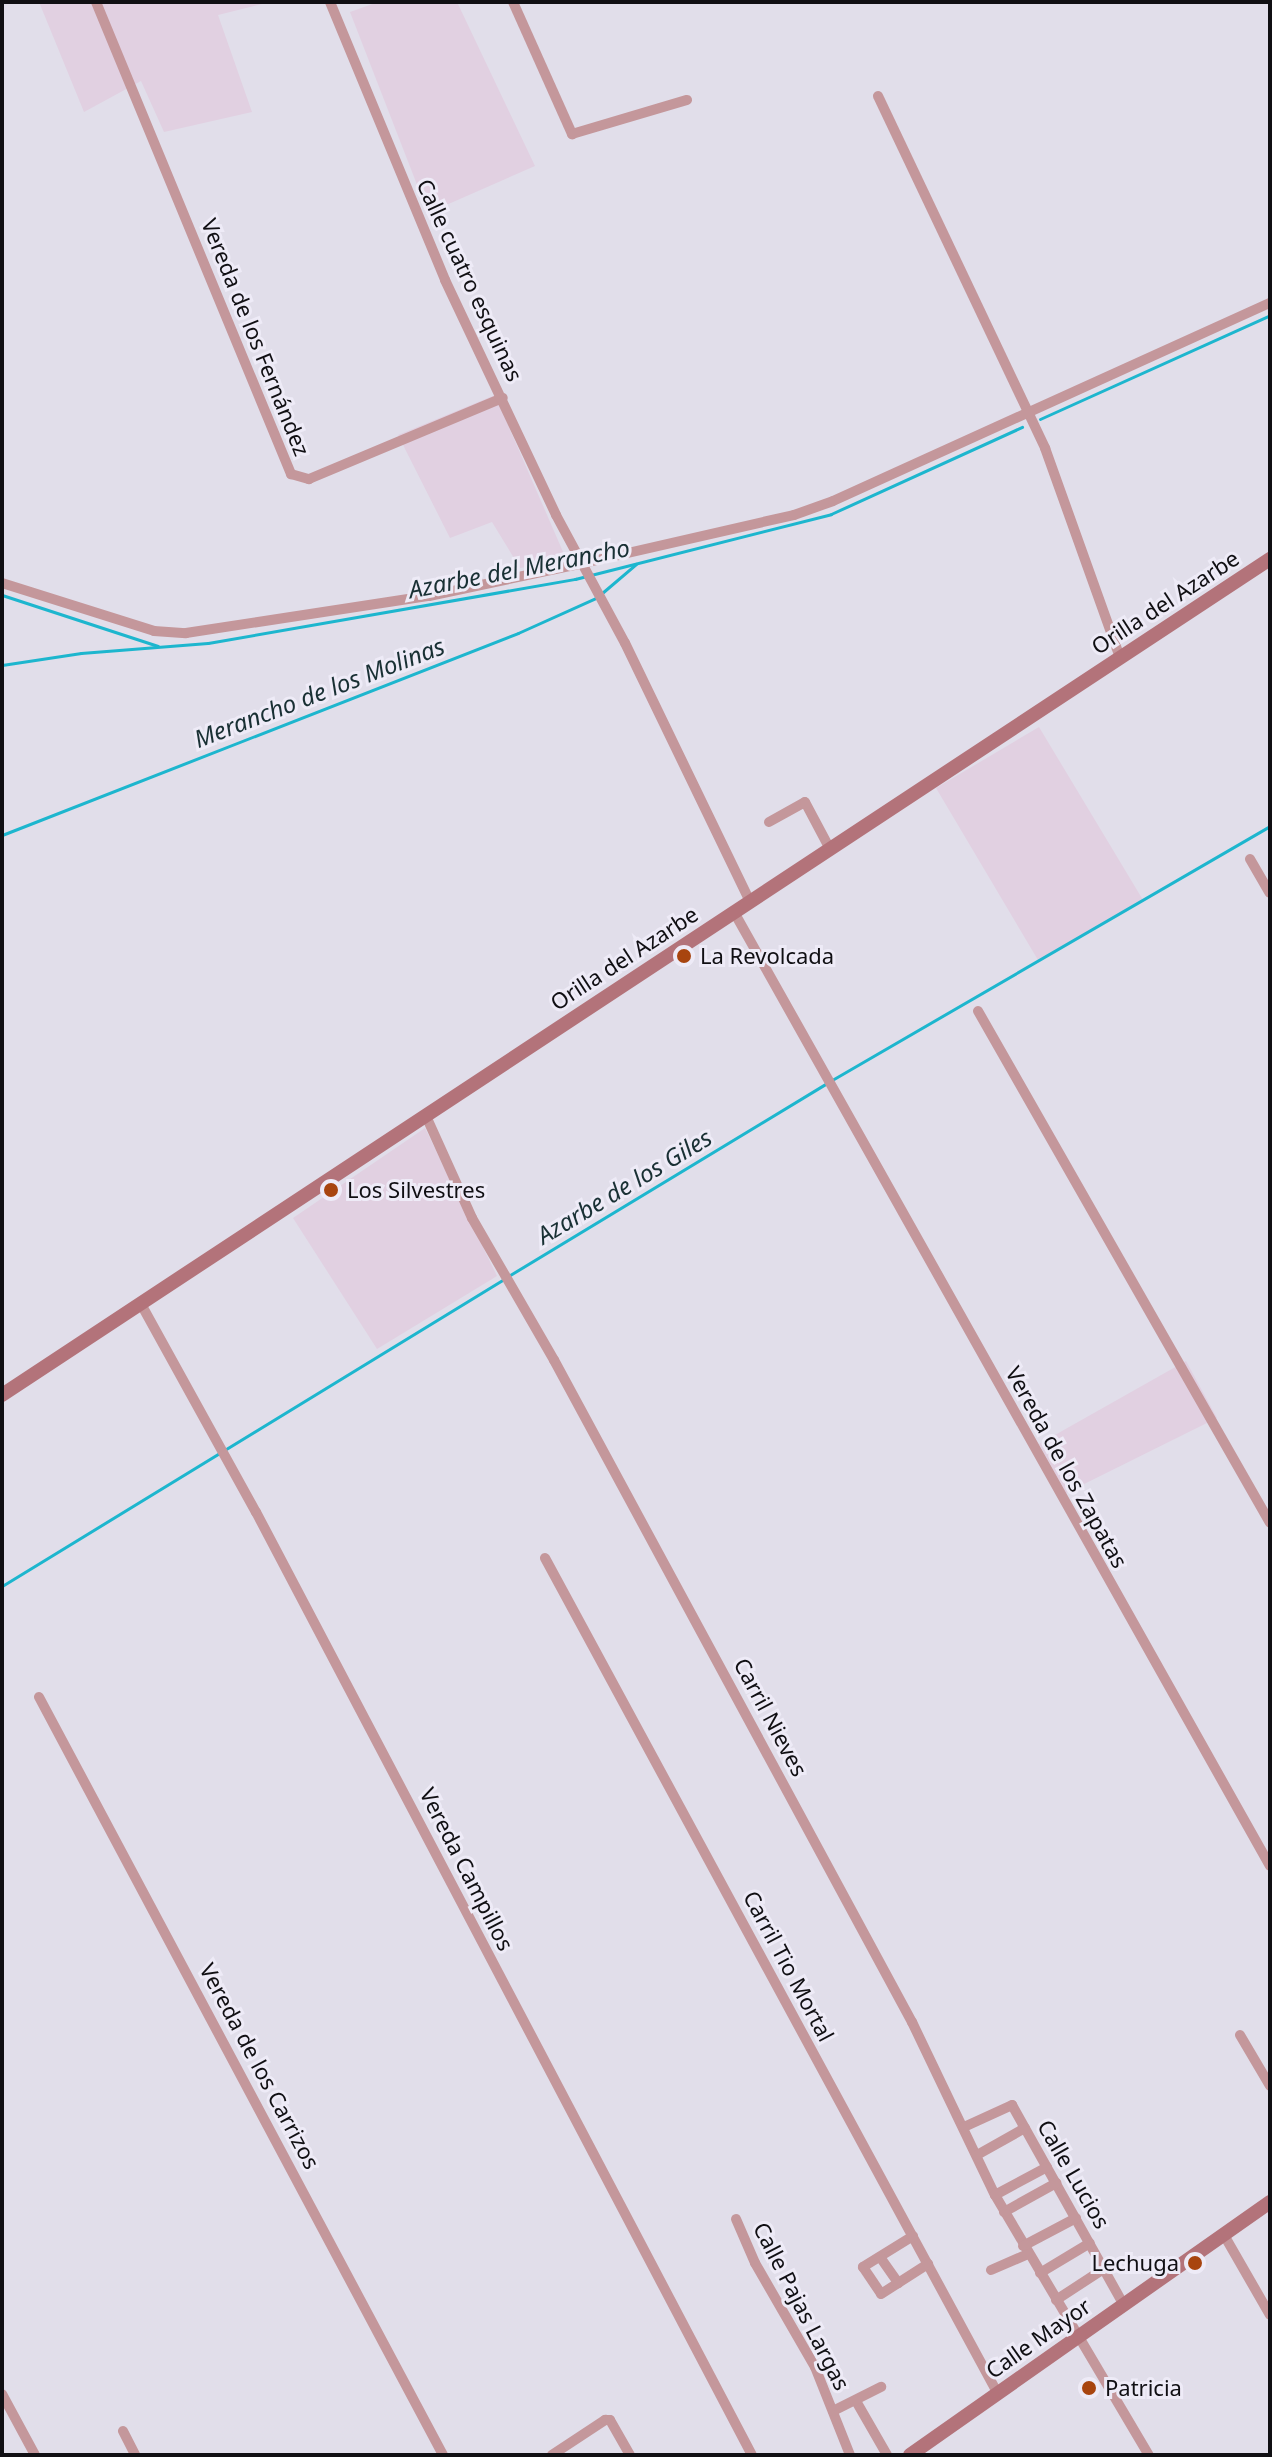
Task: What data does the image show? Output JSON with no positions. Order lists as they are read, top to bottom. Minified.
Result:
{"streets":{"street":["Calle cuatro esquinas","Vereda de los Fernández","Orilla del Azarbe","Vereda de los Zapatas","Carril Nieves","Vereda Campillos","Carril Tio Mortal","Vereda de los Carrizos","Calle Lucios","Calle Pajas Largas","Calle Mayor"]},"crossings":[["Calle cuatro esquinas","Vereda de los Fernández"],["Calle cuatro esquinas","Orilla del Azarbe"],["Orilla del Azarbe","Vereda de los Zapatas"],["Orilla del Azarbe","Carril Nieves"],["Orilla del Azarbe","Vereda Campillos"],["Carril Nieves","Calle Lucios"],["Carril Nieves","Calle Mayor"],["Carril Tio Mortal","Calle Mayor"],["Calle Lucios","Calle Mayor"]],"water":["Azarbe del Merancho","Merancho de los Molinas","Azarbe de los Giles"],"places":["La Revolcada","Los Silvestres","Lechuga","Patricia"]}
